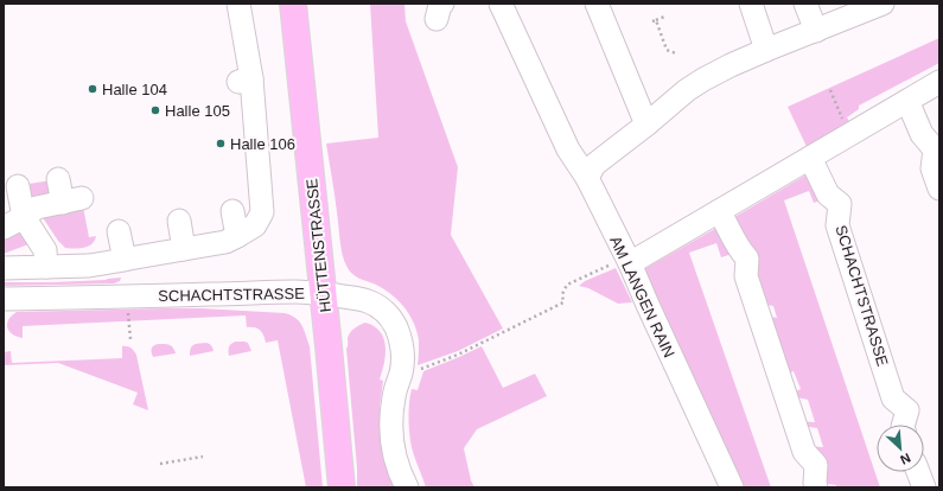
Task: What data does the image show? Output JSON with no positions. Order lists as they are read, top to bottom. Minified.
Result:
{"streets":{"main road":["HÜTTENSTRASSE"],"street":["SCHACHTSTRASSE","AM LANGEN RAIN"]},"crossings":[["HÜTTENSTRASSE","SCHACHTSTRASSE"]],"places":["Halle 104","Halle 105","Halle 106"],"north":"bottom right"}
